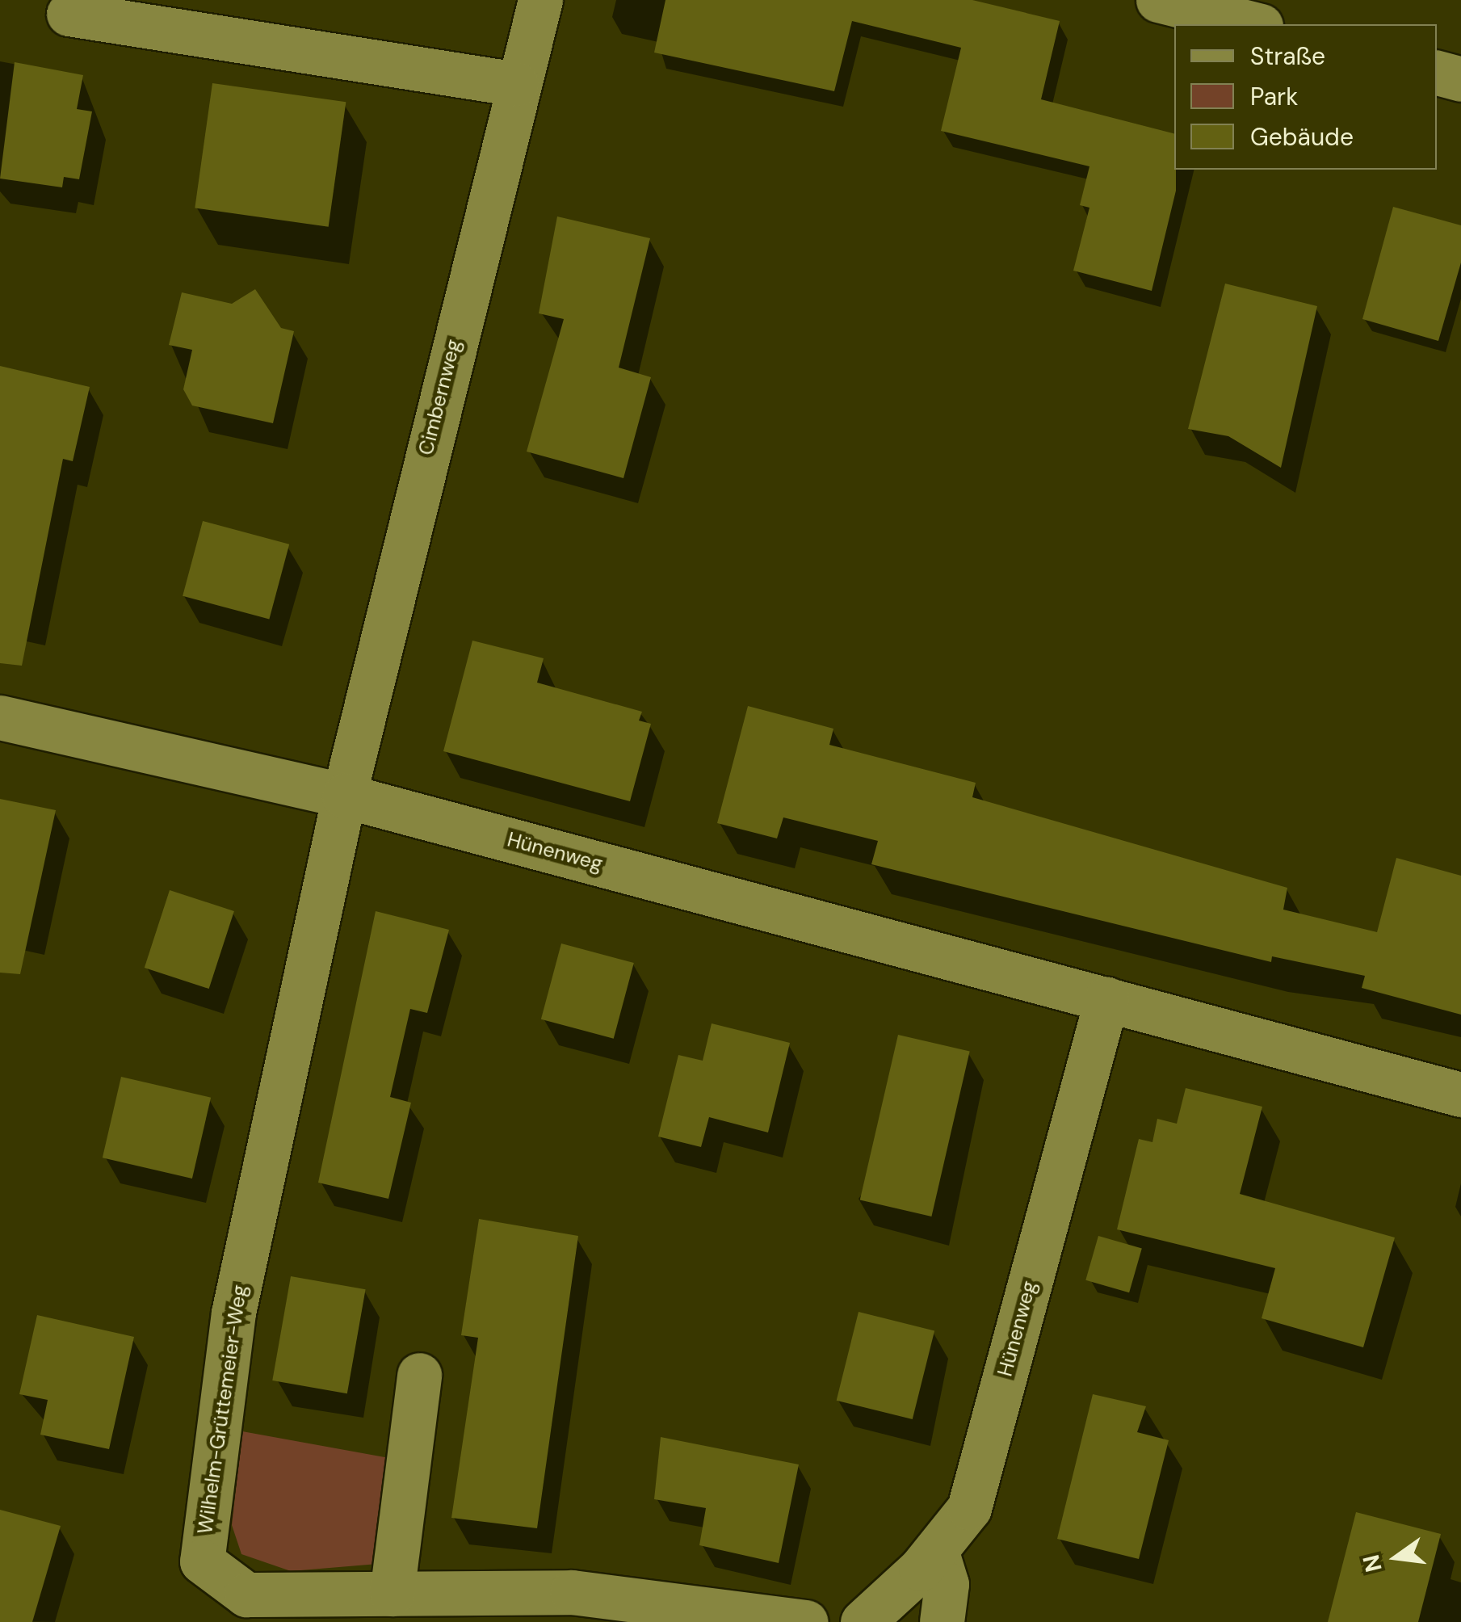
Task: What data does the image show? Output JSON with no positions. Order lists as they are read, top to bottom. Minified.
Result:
{"streets":{"street":["Cimbernweg","Hünenweg","Wilhelm-Grüttemeier-Weg"]},"crossings":[["Cimbernweg","Hünenweg"],["Cimbernweg","Wilhelm-Grüttemeier-Weg"],["Hünenweg","Wilhelm-Grüttemeier-Weg"]],"legend":["Straße","Park","Gebäude"],"north":"left"}
